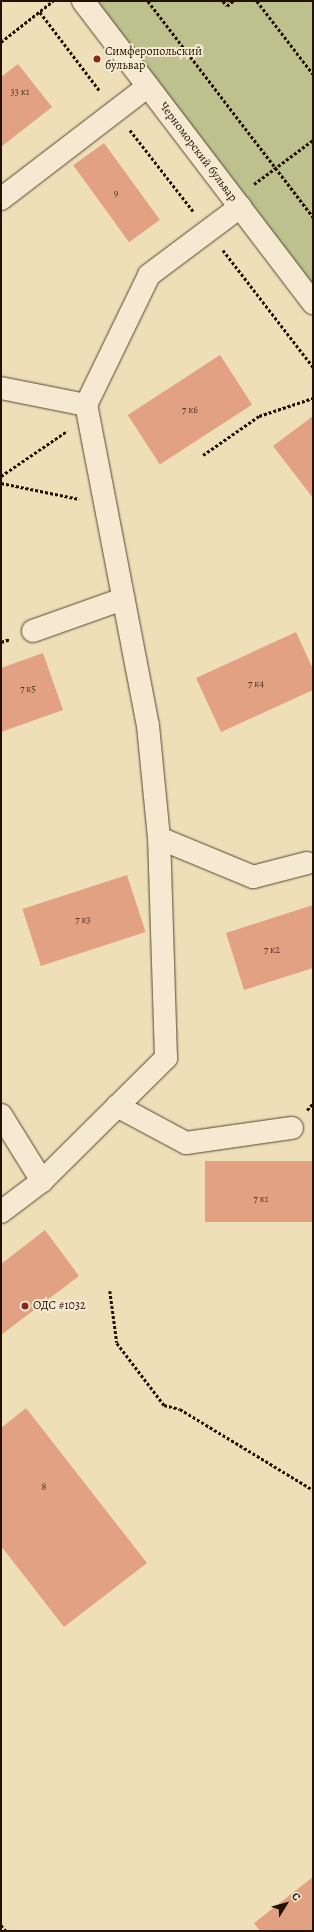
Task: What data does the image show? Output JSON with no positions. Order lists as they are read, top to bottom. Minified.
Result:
{"streets":{"street":["Черноморский бульвар"]},"places":["Симферопольский бульвар","ОДС #1032"],"house_numbers":["33 к1","9","7 к6","7 к4","7 к5","7 к3","7 к2","7 к1","8"],"north":"top right"}
